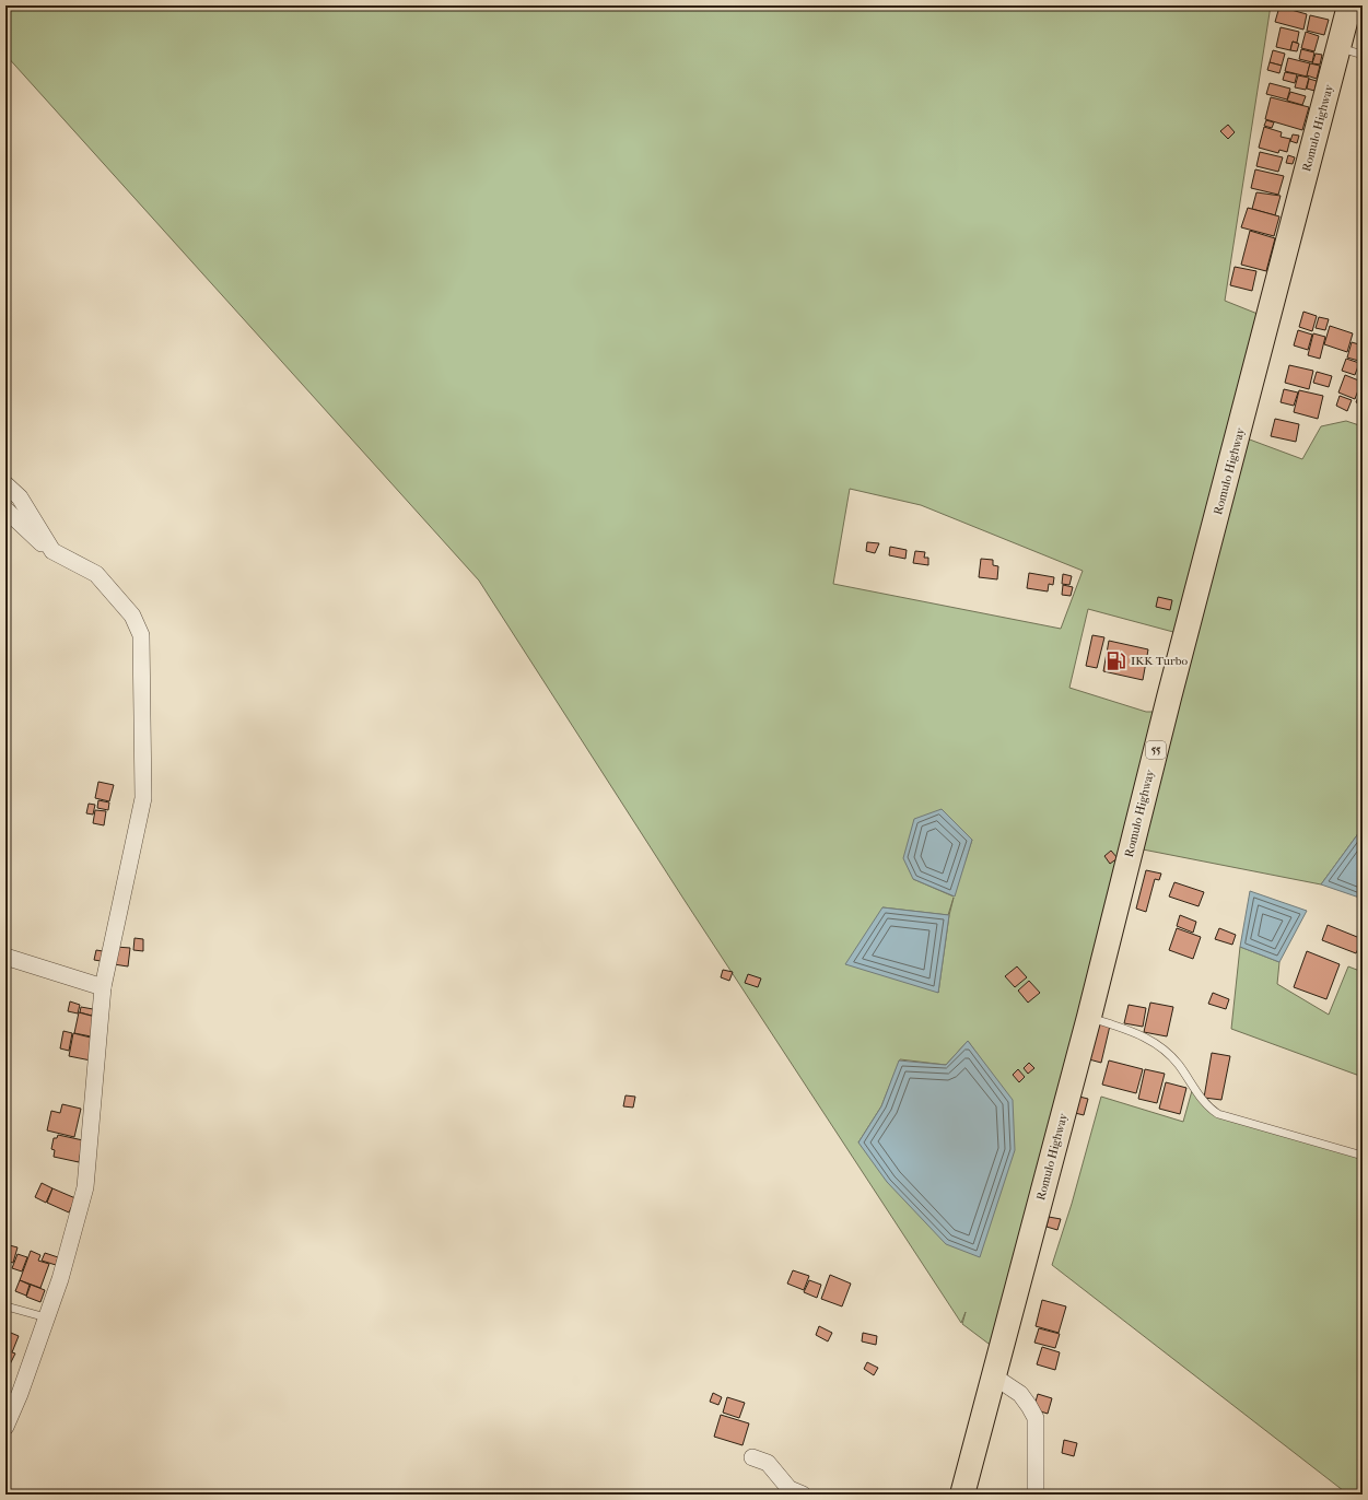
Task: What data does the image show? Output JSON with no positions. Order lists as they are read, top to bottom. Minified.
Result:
{"streets":{"highway":["Romulo Highway","55"]},"places":{"fuel station":["IKK Turbo"]}}
